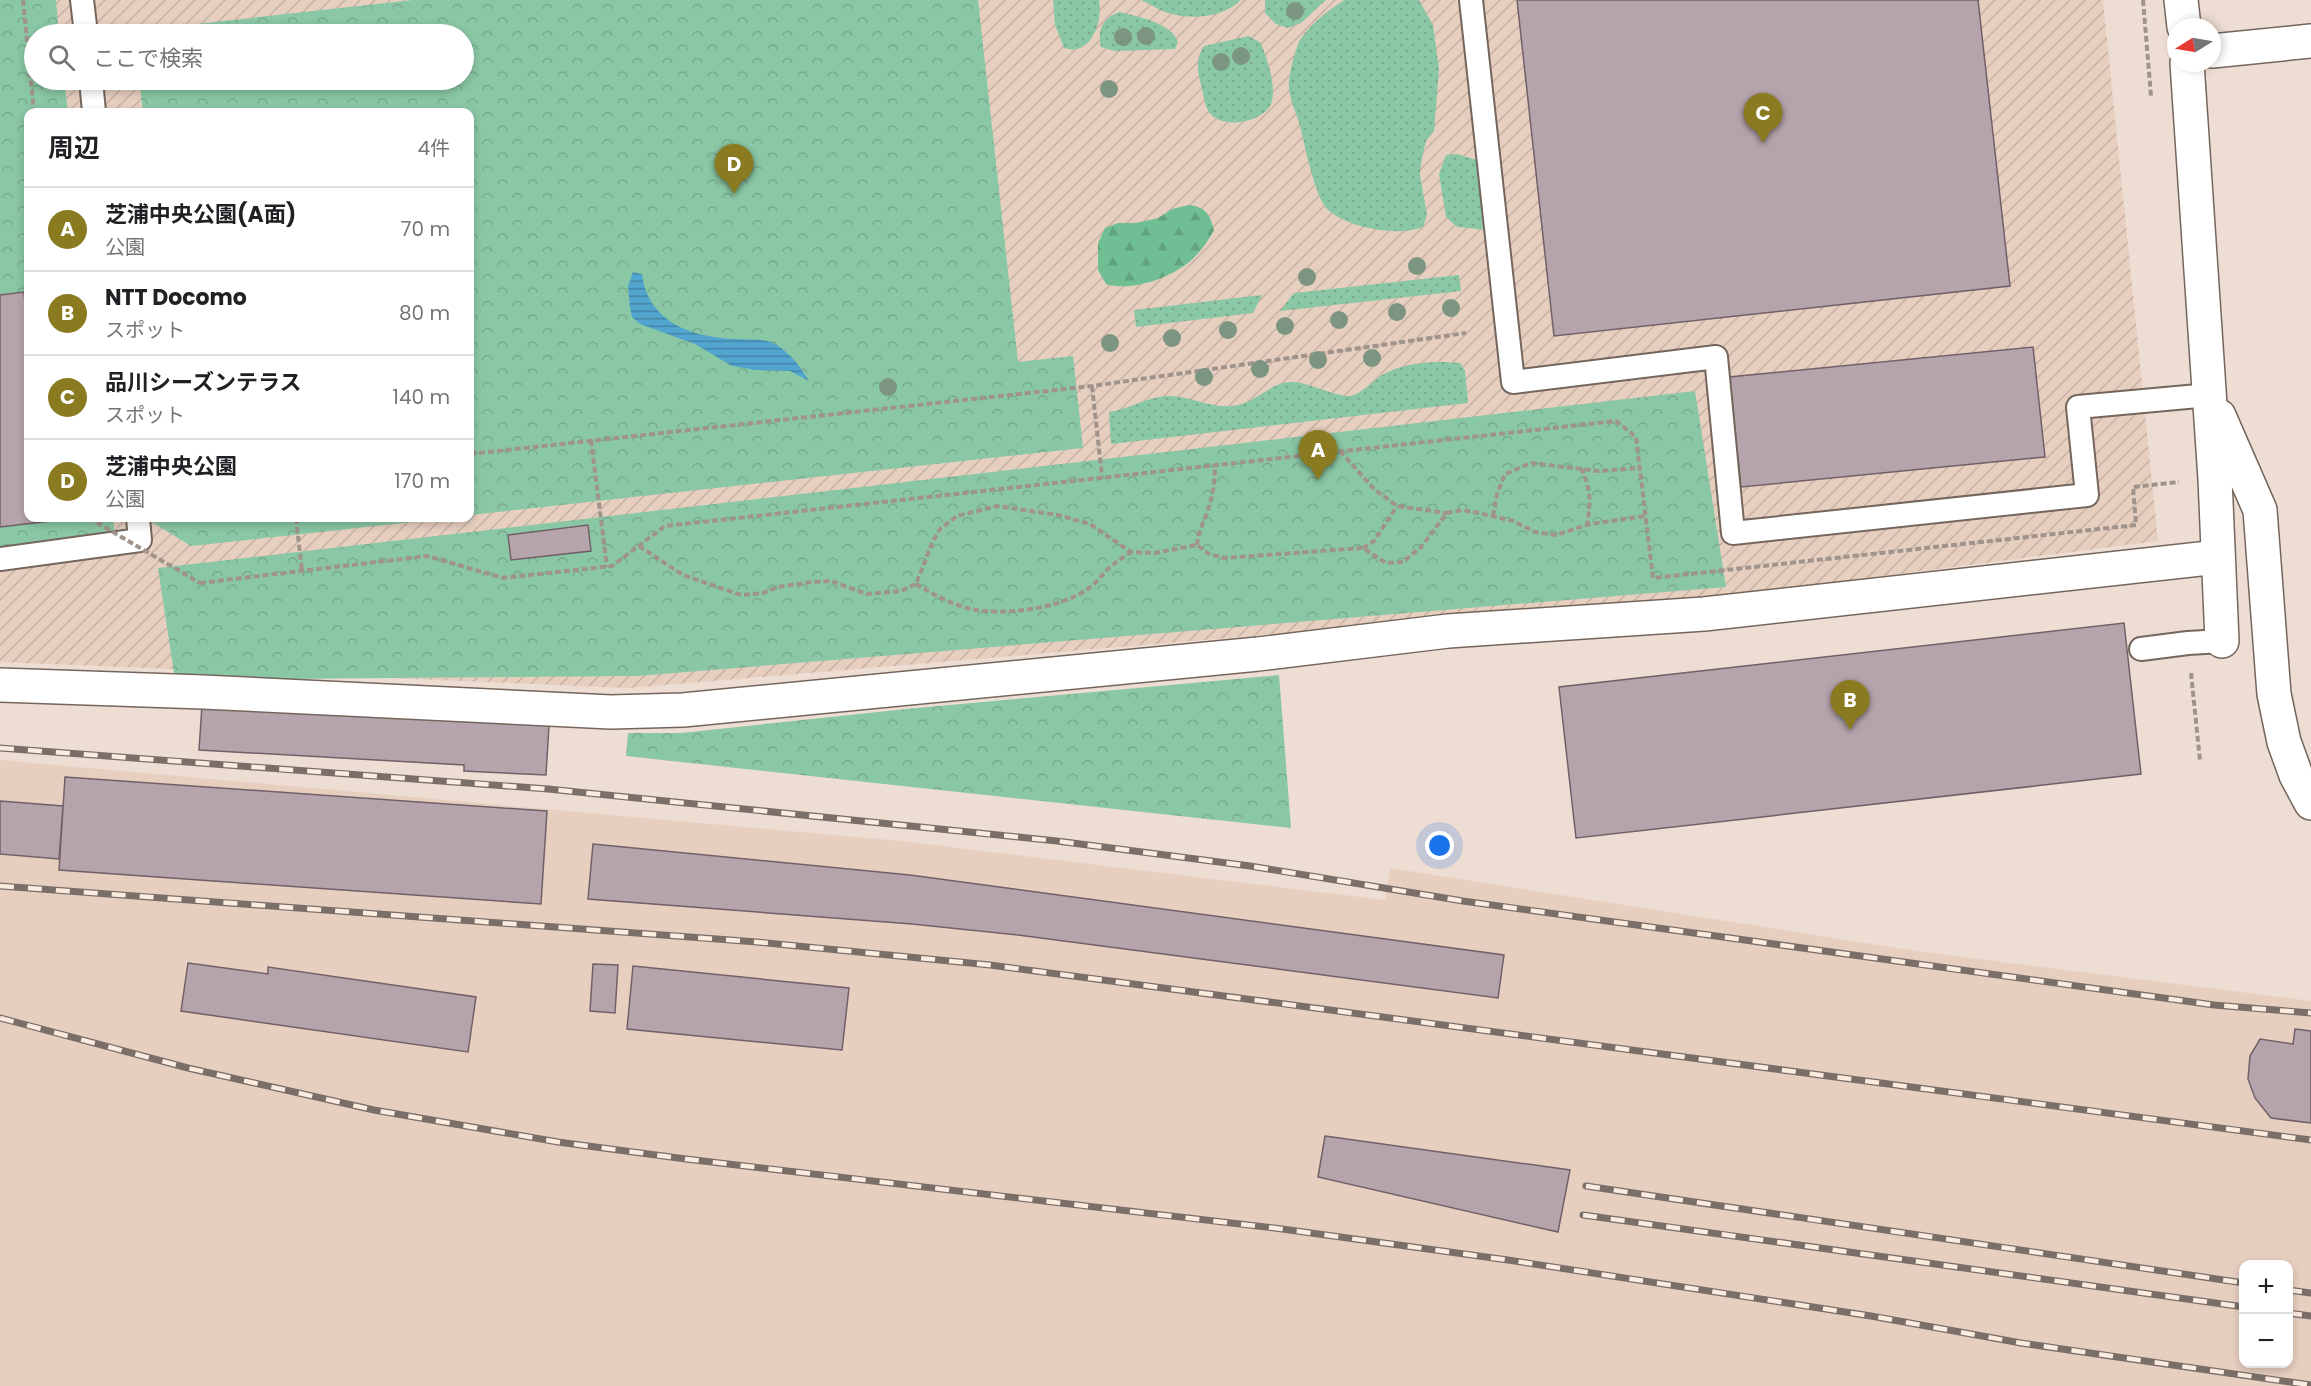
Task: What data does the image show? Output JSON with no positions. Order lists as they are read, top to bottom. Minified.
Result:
{"north":"left","page":{"search":"ここで検索","pins":["C","D","A","B"],"heading":["周辺","4件"],"list":[{"mark":"A","name":"芝浦中央公園(A面)","note":"公園","value":"70 m"},{"mark":"B","name":"NTT Docomo","note":"スポット","value":"80 m"},{"mark":"C","name":"品川シーズンテラス","note":"スポット","value":"140 m"},{"mark":"D","name":"芝浦中央公園","note":"公園","value":"170 m"}],"map_buttons":["+","−"]}}
